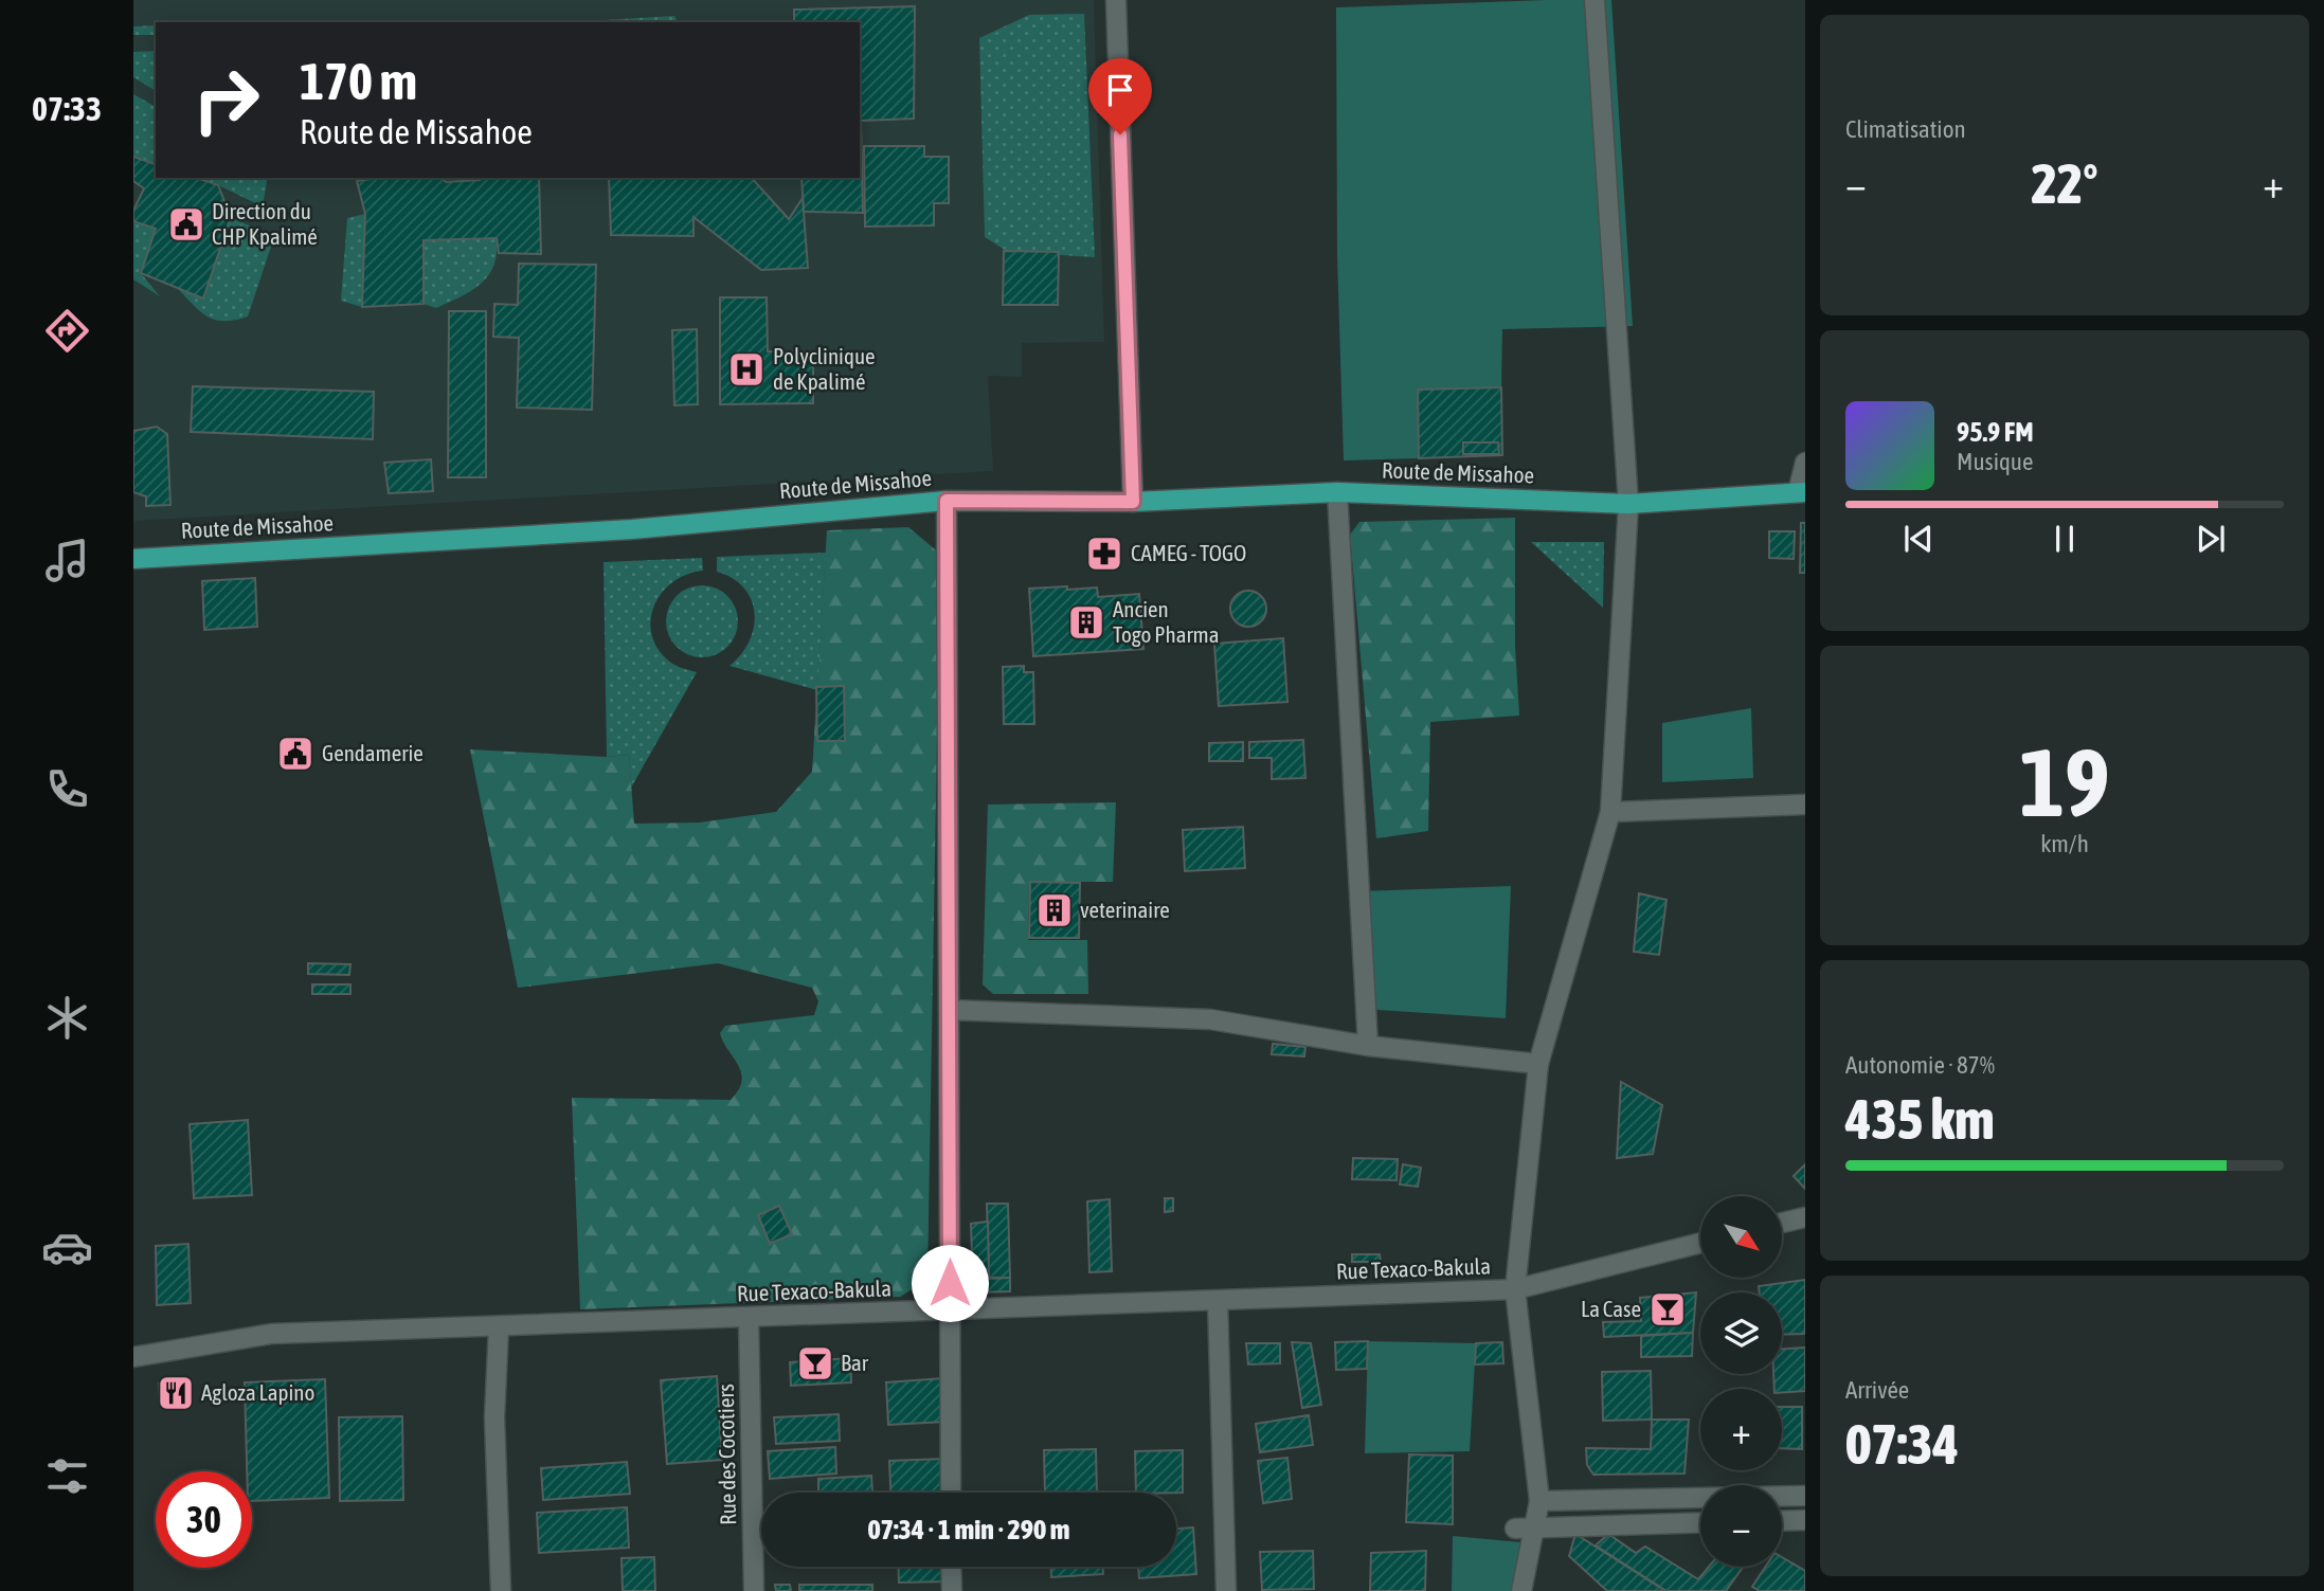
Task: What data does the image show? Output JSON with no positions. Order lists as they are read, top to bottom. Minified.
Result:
{"streets":{"main road":["Route de Missahoe"],"street":["Rue Texaco-Bakula","Rue des Cocotiers"]},"crossings":[["Rue Texaco-Bakula","Rue des Cocotiers"]],"places":{"public building":["Direction du CHP Kpalimé","Gendamerie"],"hospital":["Polyclinique de Kpalimé"],"pharmacy":["CAMEG - TOGO"],"building":["Ancien Togo Pharma","veterinaire"],"bar":["La Case","Bar"],"restaurant":["Agloza Lapino"]},"north":"bottom right","page":{"tabs":"07:33","tile":["Climatisation",["19","km/h"],["Autonomie · 87%","435 km"],["Arrivée","07:34"]],"turn":["170 m","Route de Missahoe"],"heat":["−","22°","+"],"song":["95.9 FM","Musique"],"map_buttons":["+","−"],"limit":"30","trip":"07:34 · 1 min · 290 m"}}
